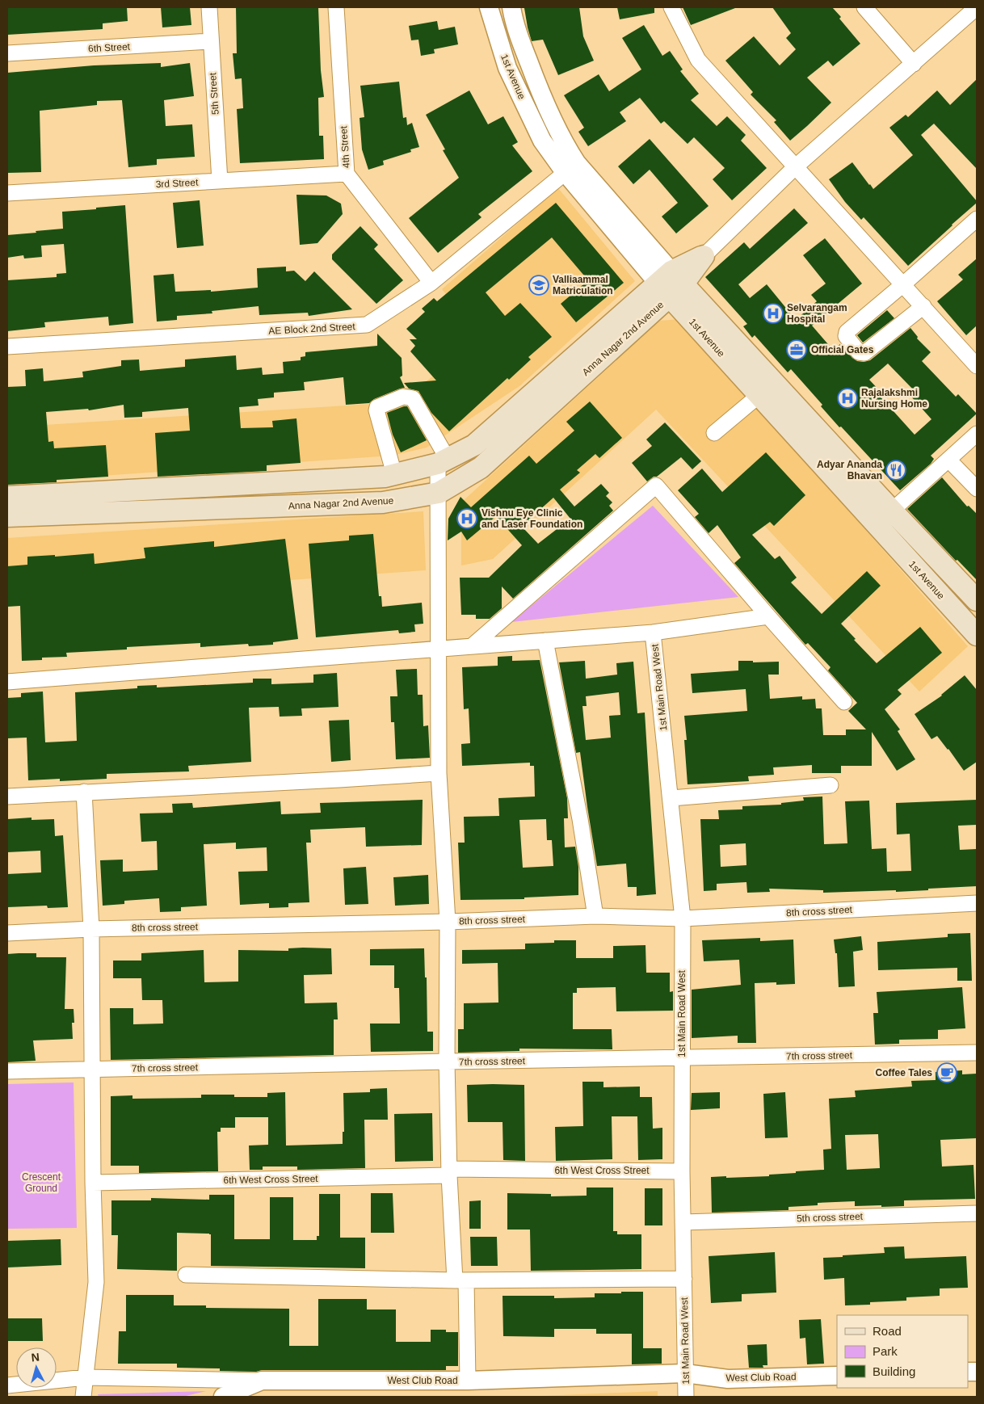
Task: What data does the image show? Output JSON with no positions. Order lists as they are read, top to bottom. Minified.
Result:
{"streets":{"main road":["1st Avenue","Anna Nagar 2nd Avenue"],"street":["6th Street","5th Street","4th Street","3rd Street","AE Block 2nd Street","1st Main Road West","8th cross street","7th cross street","6th West Cross Street","5th cross street","West Club Road"]},"crossings":[["6th Street","5th Street"],["1st Avenue","AE Block 2nd Street"],["1st Avenue","Anna Nagar 2nd Avenue"],["5th Street","3rd Street"],["4th Street","3rd Street"],["4th Street","AE Block 2nd Street"],["1st Main Road West","8th cross street"],["1st Main Road West","7th cross street"],["1st Main Road West","6th West Cross Street"],["1st Main Road West","5th cross street"],["1st Main Road West","West Club Road"]],"parks":["Crescent Ground"],"places":{"school or university":["Valliaammal Matriculation"],"hospital":["Selvarangam Hospital","Rajalakshmi Nursing Home","Vishnu Eye Clinic and Laser Foundation"],"office":["Official Gates"],"restaurant":["Adyar Ananda Bhavan"],"cafe":["Coffee Tales"]},"legend":["Road","Park","Building"],"north":"top"}
